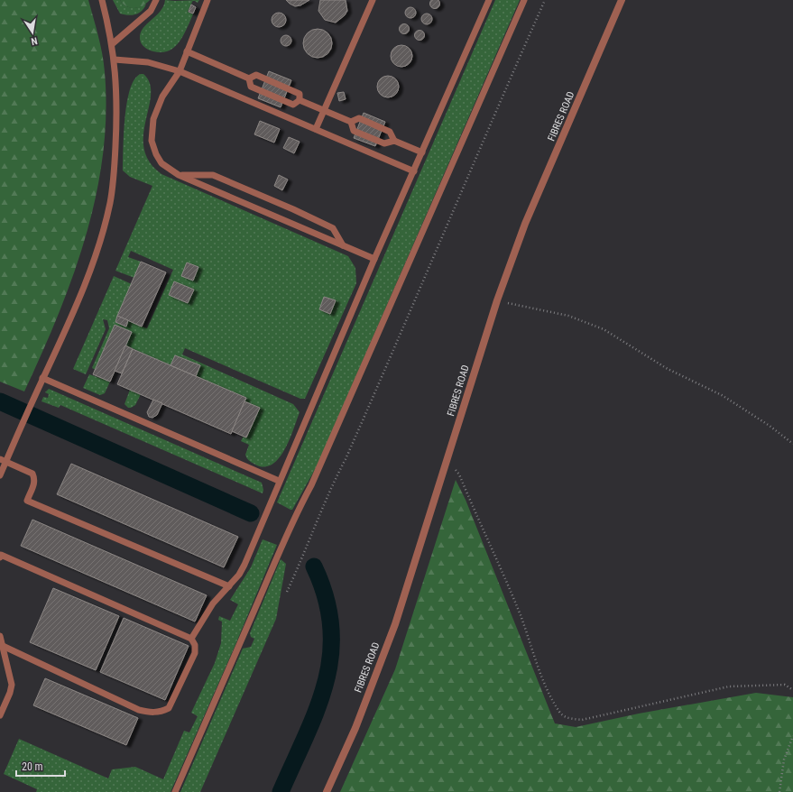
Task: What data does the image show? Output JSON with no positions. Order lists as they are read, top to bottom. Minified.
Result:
{"streets":{"street":["FIBRES ROAD"]},"scale_bar":"20 m","north":"bottom"}
